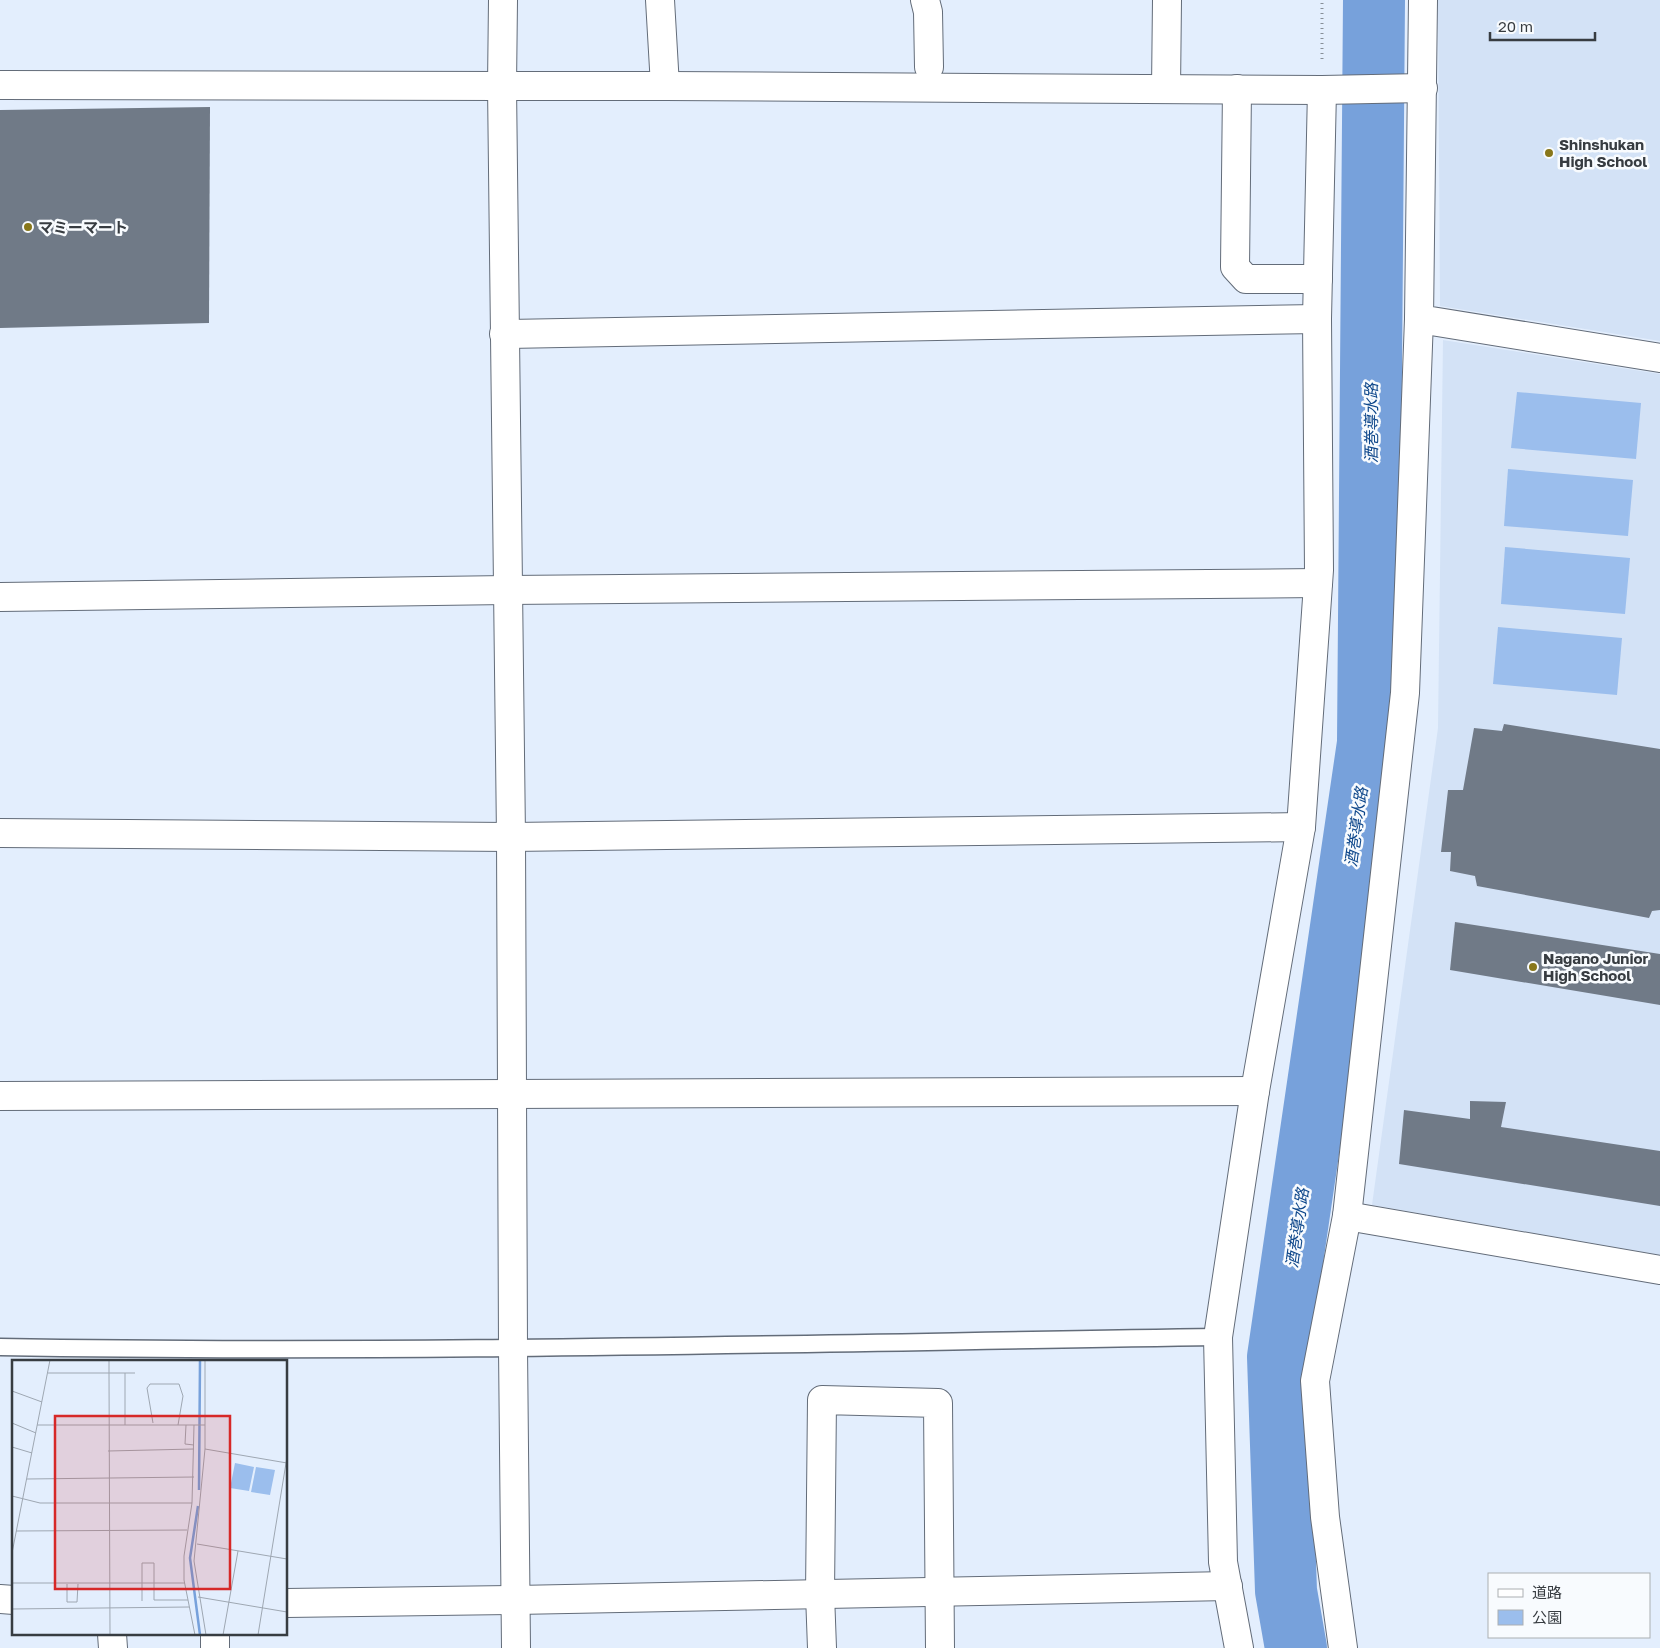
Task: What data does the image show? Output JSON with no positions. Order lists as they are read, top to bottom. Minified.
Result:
{"water":["酒巻導水路"],"places":["Shinshukan High School","マミーマート","Nagano Junior High School"],"legend":["道路","公園"],"scale_bar":"20 m"}
